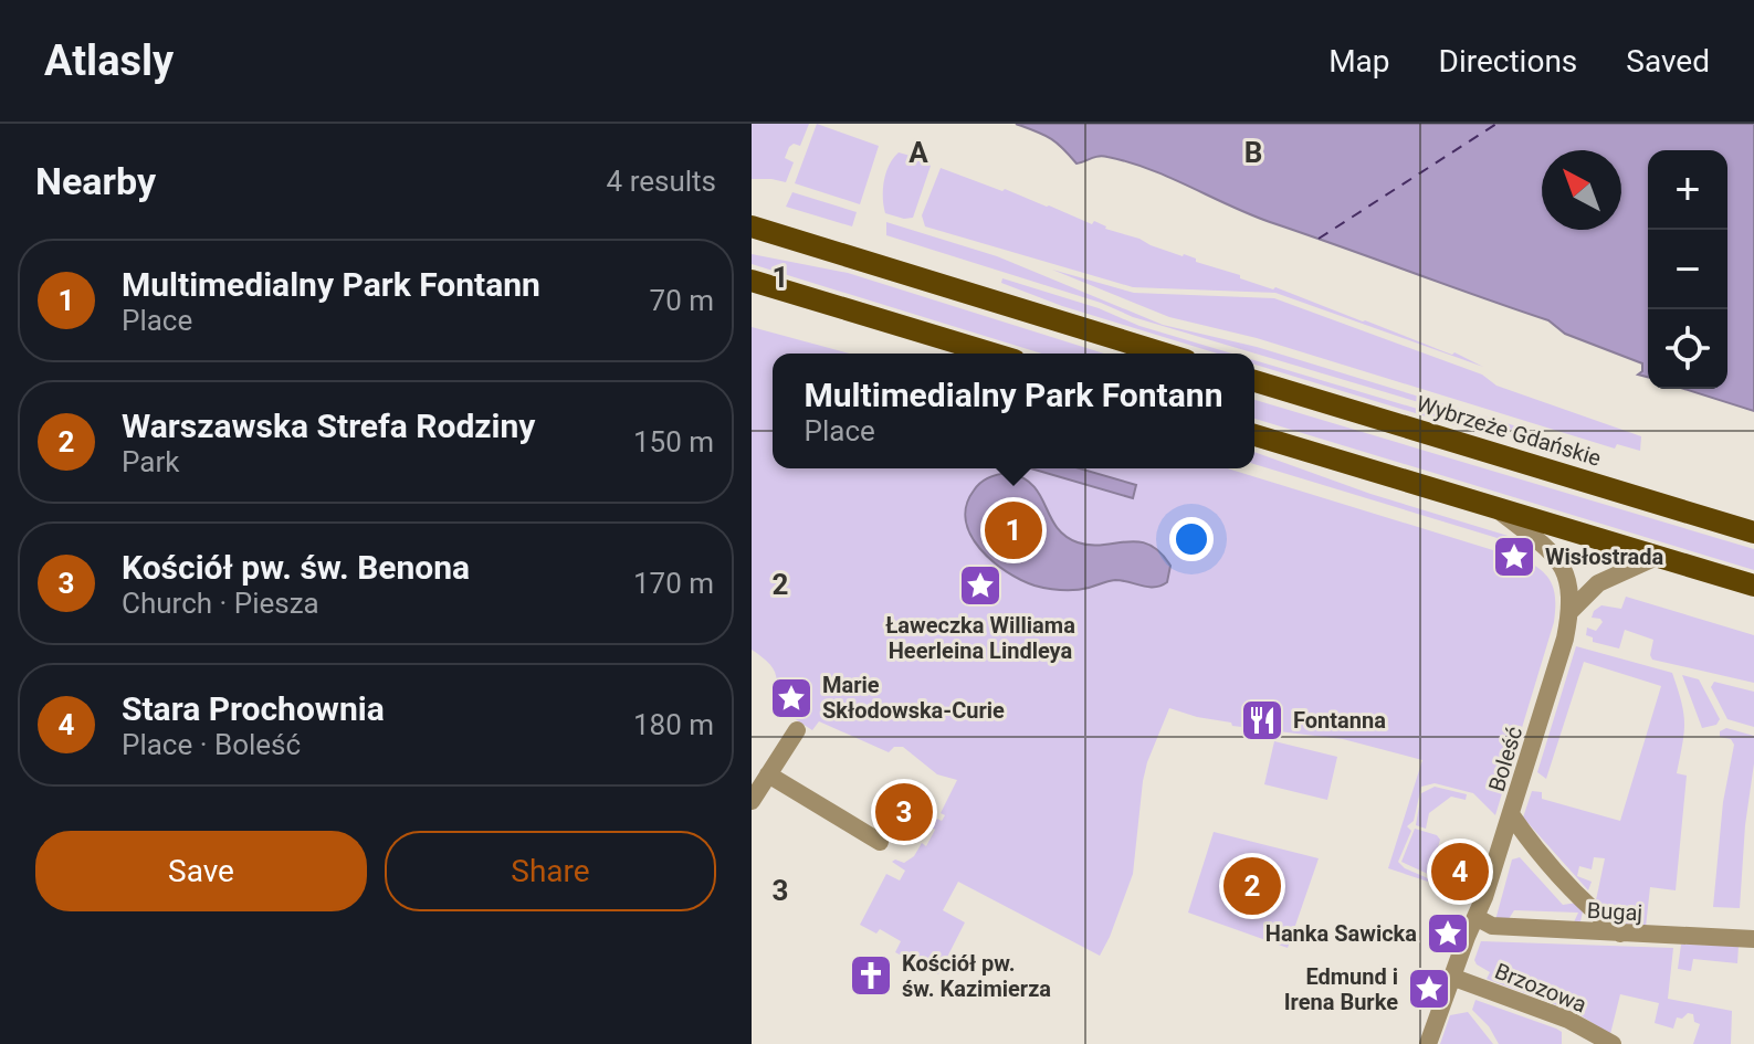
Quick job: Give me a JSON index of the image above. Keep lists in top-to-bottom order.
{
  "streets": {
    "main road": ["Wybrzeże Gdańskie"],
    "street": ["Boleść", "Bugaj", "Brzozowa"]
  },
  "crossings": [
    ["Boleść", "Bugaj"],
    ["Boleść", "Brzozowa"]
  ],
  "places": {
    "place": [
      "Wisłostrada",
      "Ławeczka Williama Heerleina Lindleya",
      "Marie Skłodowska-Curie",
      "Hanka Sawicka",
      "Edmund i Irena Burke"
    ],
    "restaurant": ["Fontanna"],
    "church": ["Kościół pw. św. Kazimierza"]
  },
  "north": "top left",
  "page": {
    "header": "Atlasly",
    "nav": ["Map", "Directions", "Saved"],
    "heading": ["Nearby", "4 results"],
    "map_buttons": ["+", "−"],
    "list": [
      {
        "mark": "1",
        "name": "Multimedialny Park Fontann",
        "note": "Place",
        "value": "70 m"
      },
      {
        "mark": "2",
        "name": "Warszawska Strefa Rodziny",
        "note": "Park",
        "value": "150 m"
      },
      {
        "mark": "3",
        "name": "Kościół pw. św. Benona",
        "note": "Church · Piesza",
        "value": "170 m"
      },
      {
        "mark": "4",
        "name": "Stara Prochownia",
        "note": "Place · Boleść",
        "value": "180 m"
      }
    ],
    "popup": ["Multimedialny Park Fontann", "Place"],
    "pins": [
      "1",
      "3",
      "4",
      "2"
    ],
    "buttons": ["Save", "Share"]
  },
  "grid": {
    "columns": ["A", "B"],
    "rows": ["1", "2", "3"]
  }
}
